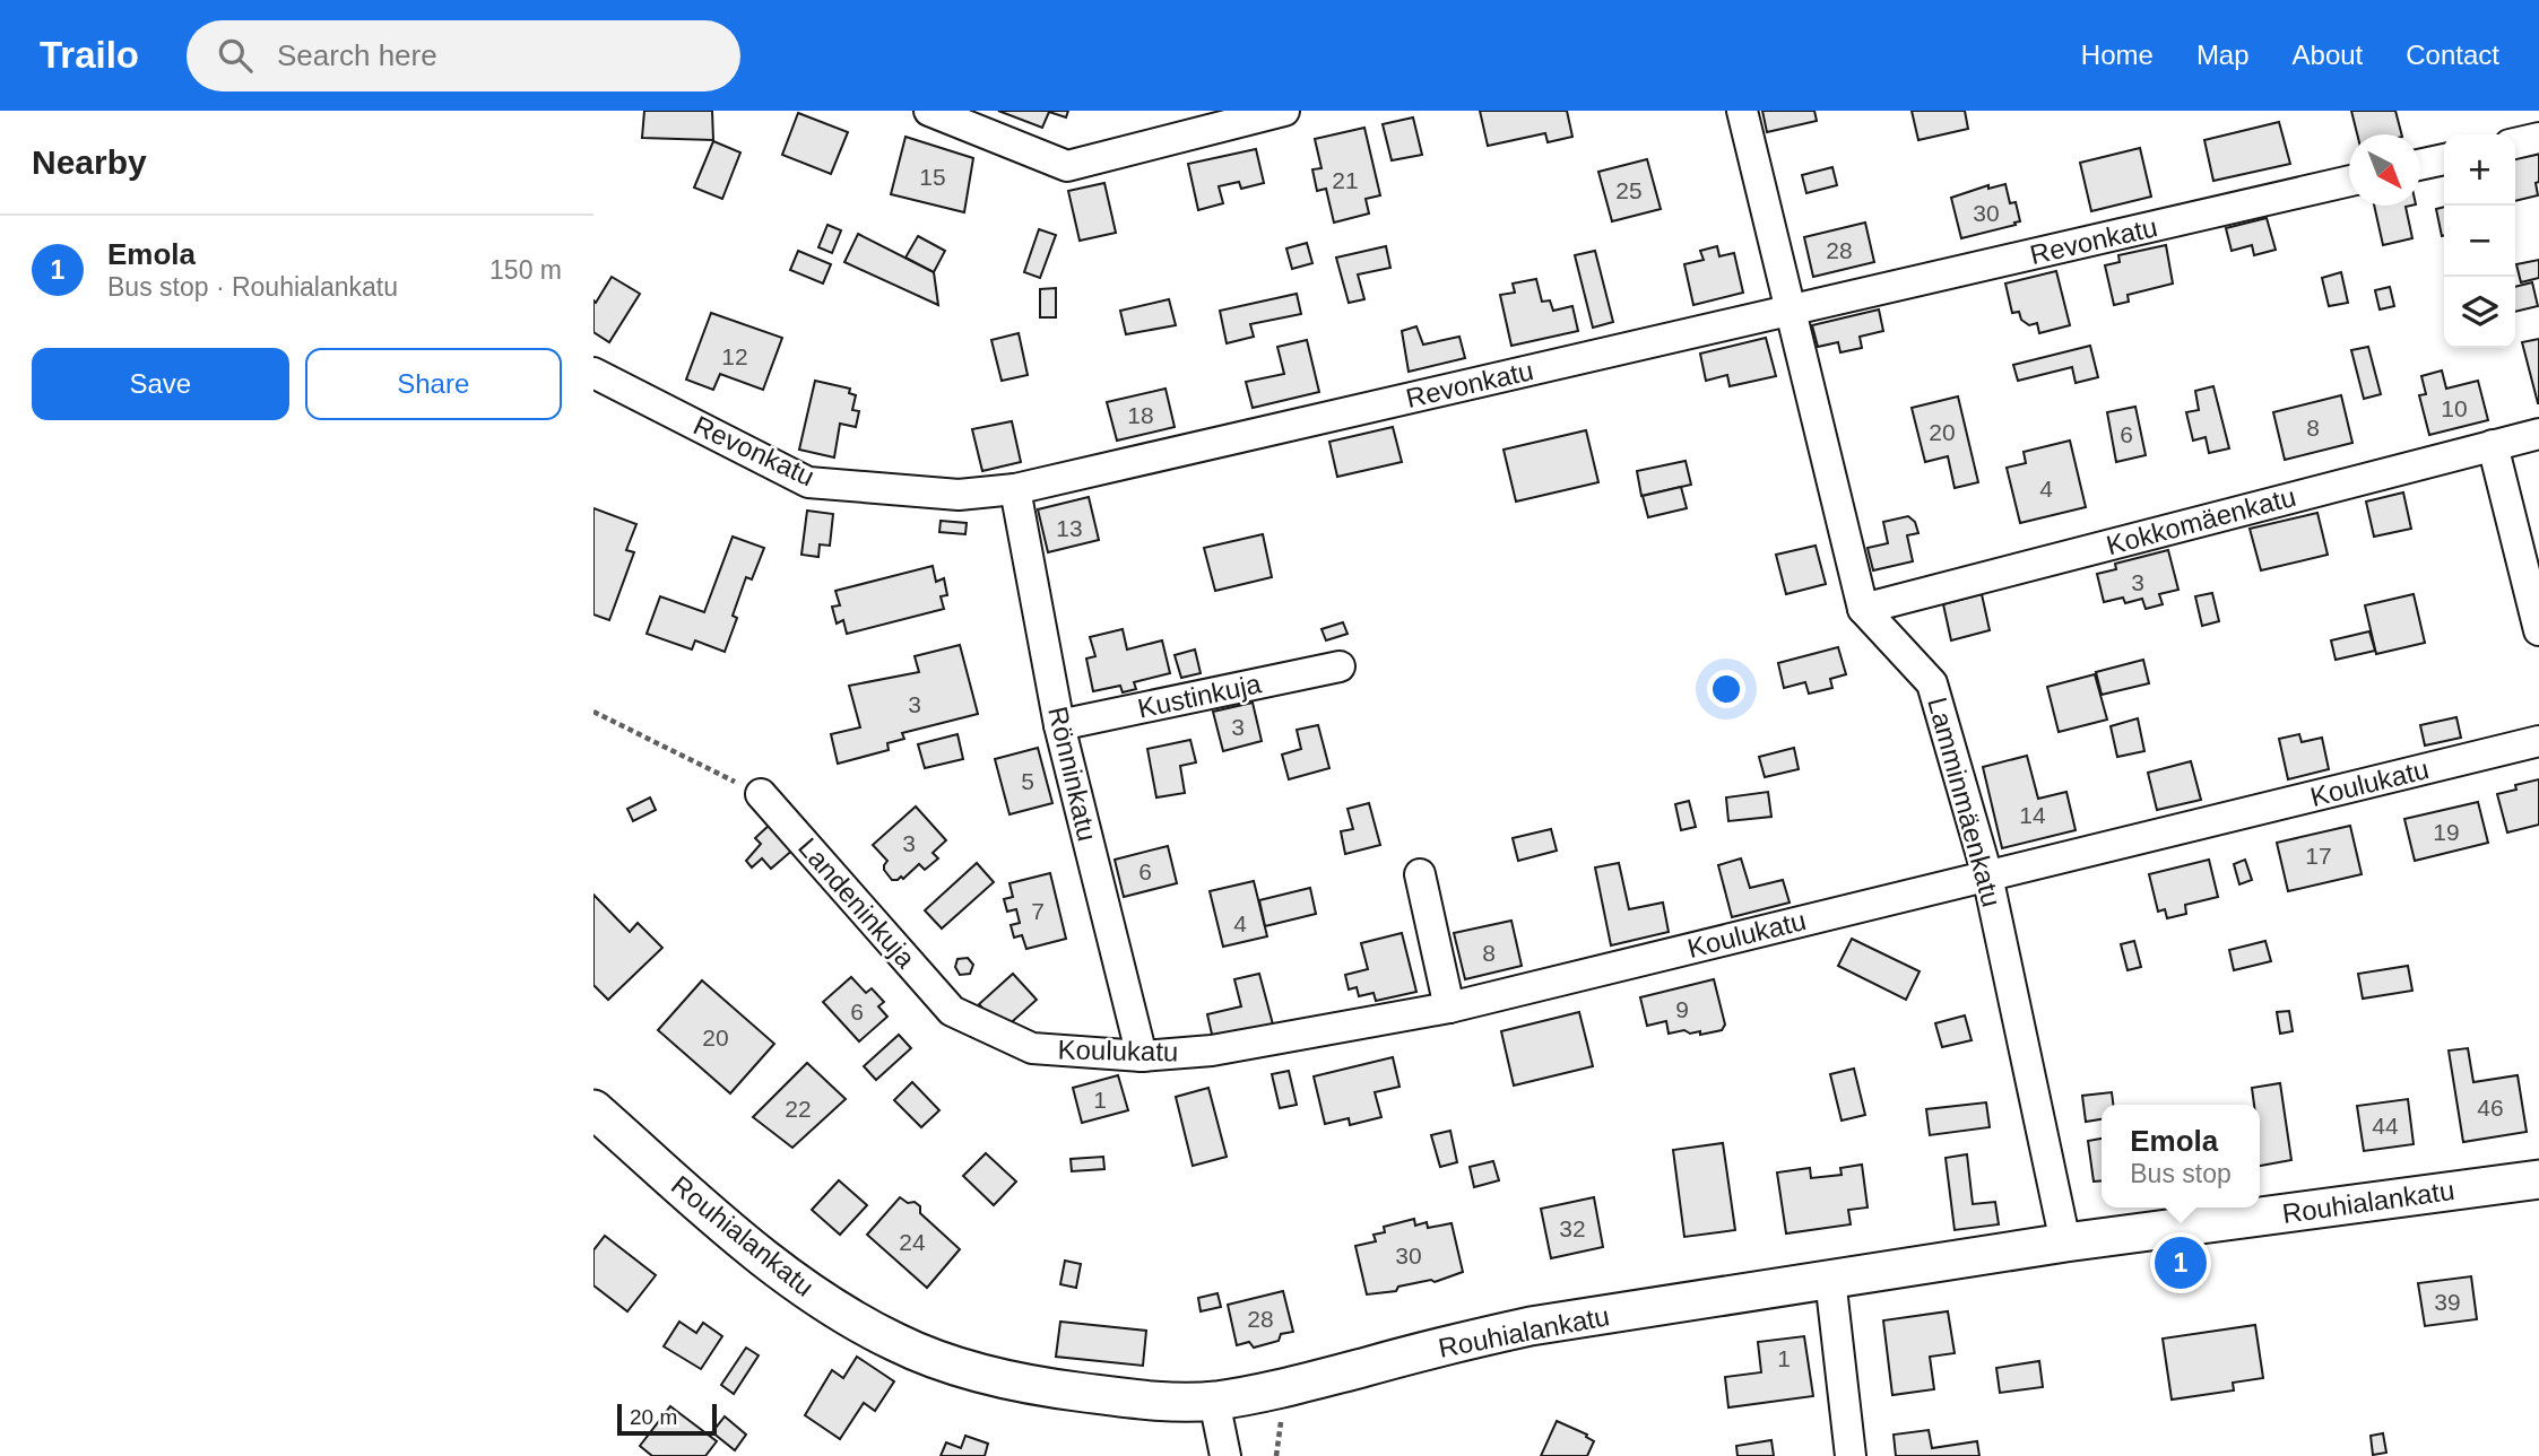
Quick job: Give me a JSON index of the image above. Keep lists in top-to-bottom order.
{
  "streets": {
    "street": [
      "Revonkatu",
      "Kokkomäenkatu",
      "Kustinkuja",
      "Rönninkatu",
      "Koulukatu",
      "Lamminmäenkatu",
      "Landeninkuja",
      "Rouhialankatu"
    ]
  },
  "crossings": [
    ["Revonkatu", "Rönninkatu"],
    ["Revonkatu", "Lamminmäenkatu"],
    ["Kokkomäenkatu", "Lamminmäenkatu"],
    ["Kustinkuja", "Rönninkatu"],
    ["Rönninkatu", "Koulukatu"],
    ["Koulukatu", "Lamminmäenkatu"],
    ["Koulukatu", "Landeninkuja"],
    ["Lamminmäenkatu", "Rouhialankatu"]
  ],
  "house_numbers": [
    "15",
    "21",
    "25",
    "30",
    "28",
    "12",
    "10",
    "18",
    "8",
    "20",
    "6",
    "4",
    "13",
    "3",
    "3",
    "3",
    "5",
    "14",
    "19",
    "3",
    "17",
    "6",
    "7",
    "4",
    "8",
    "9",
    "6",
    "20",
    "1",
    "46",
    "22",
    "44",
    "32",
    "24",
    "30",
    "39",
    "28",
    "1"
  ],
  "scale_bar": "20 m",
  "north": "bottom right",
  "page": {
    "header": "Trailo",
    "search": "Search here",
    "nav": [
      "Home",
      "Map",
      "About",
      "Contact"
    ],
    "heading": "Nearby",
    "map_buttons": ["+", "−"],
    "list": [
      {
        "mark": "1",
        "name": "Emola",
        "note": "Bus stop · Rouhialankatu",
        "value": "150 m"
      }
    ],
    "buttons": ["Save", "Share"],
    "popup": ["Emola", "Bus stop"],
    "pins": "1",
    "scale": "20 m"
  }
}
